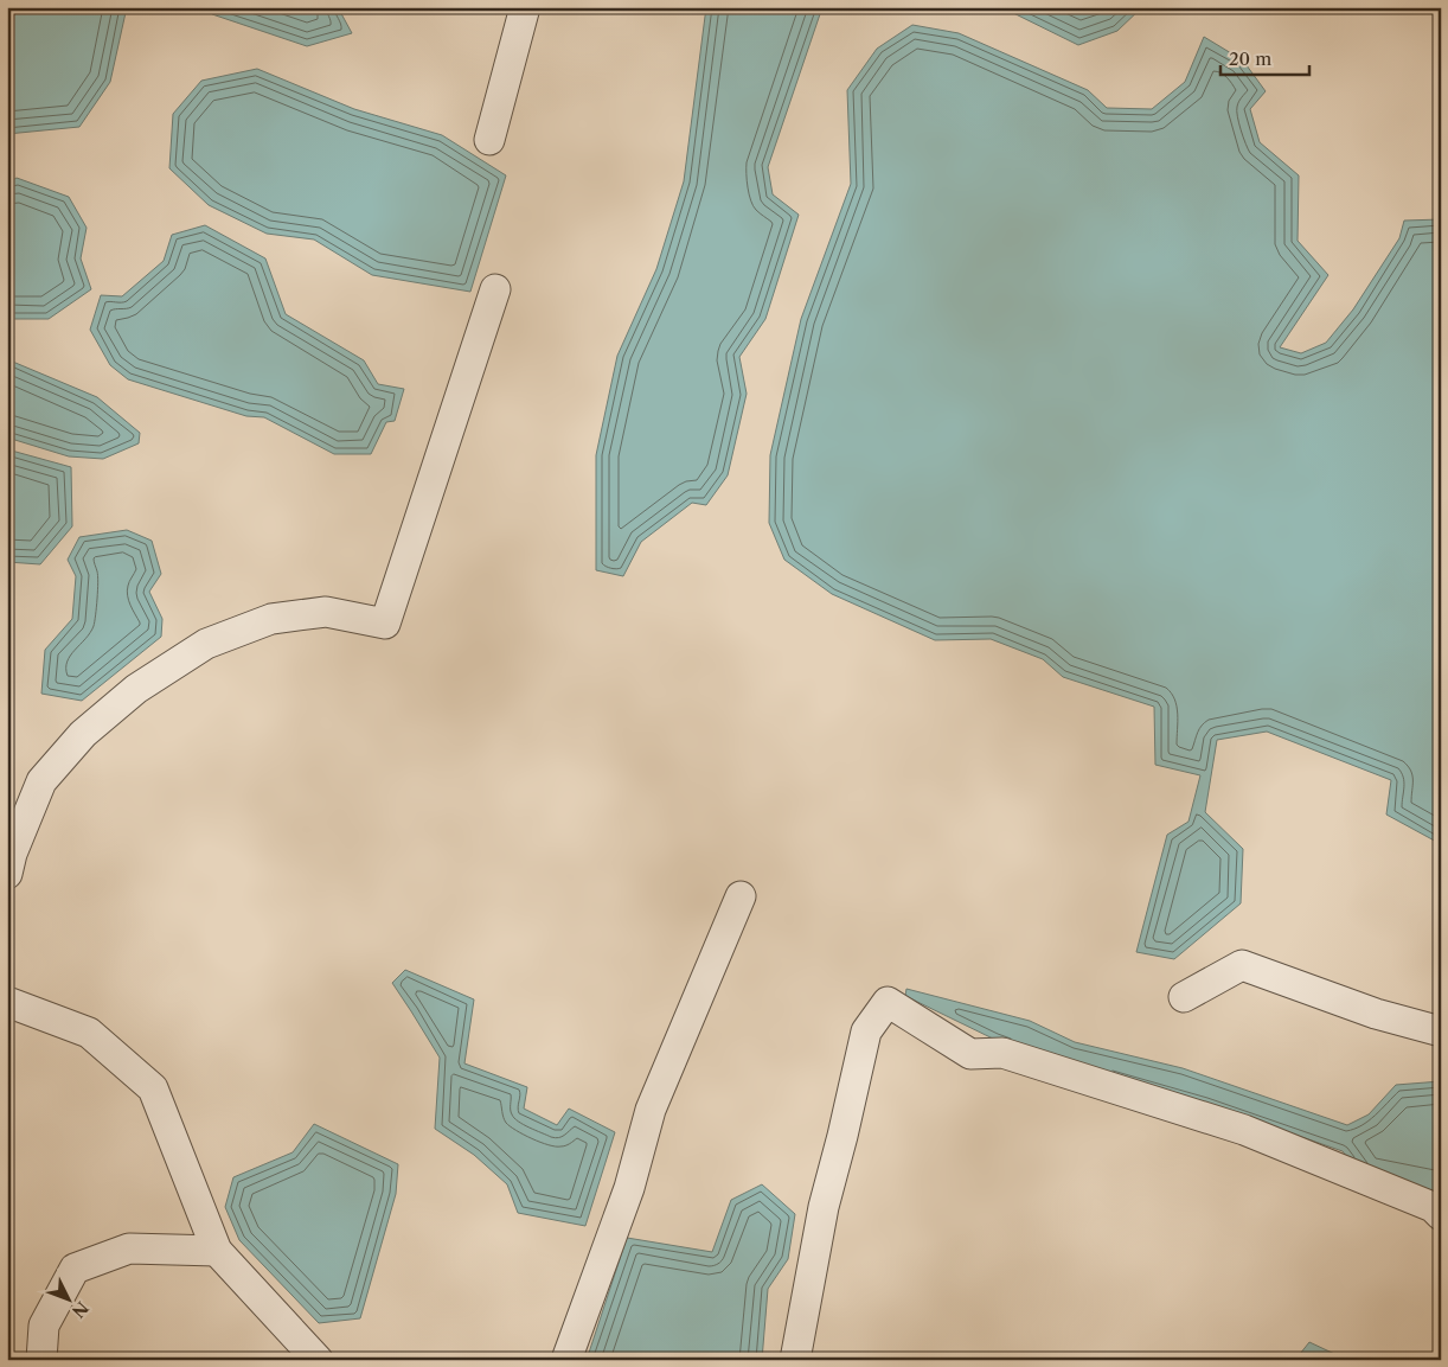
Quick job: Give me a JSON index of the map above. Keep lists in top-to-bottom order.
{
  "scale_bar": "20 m",
  "north": "bottom right"
}
